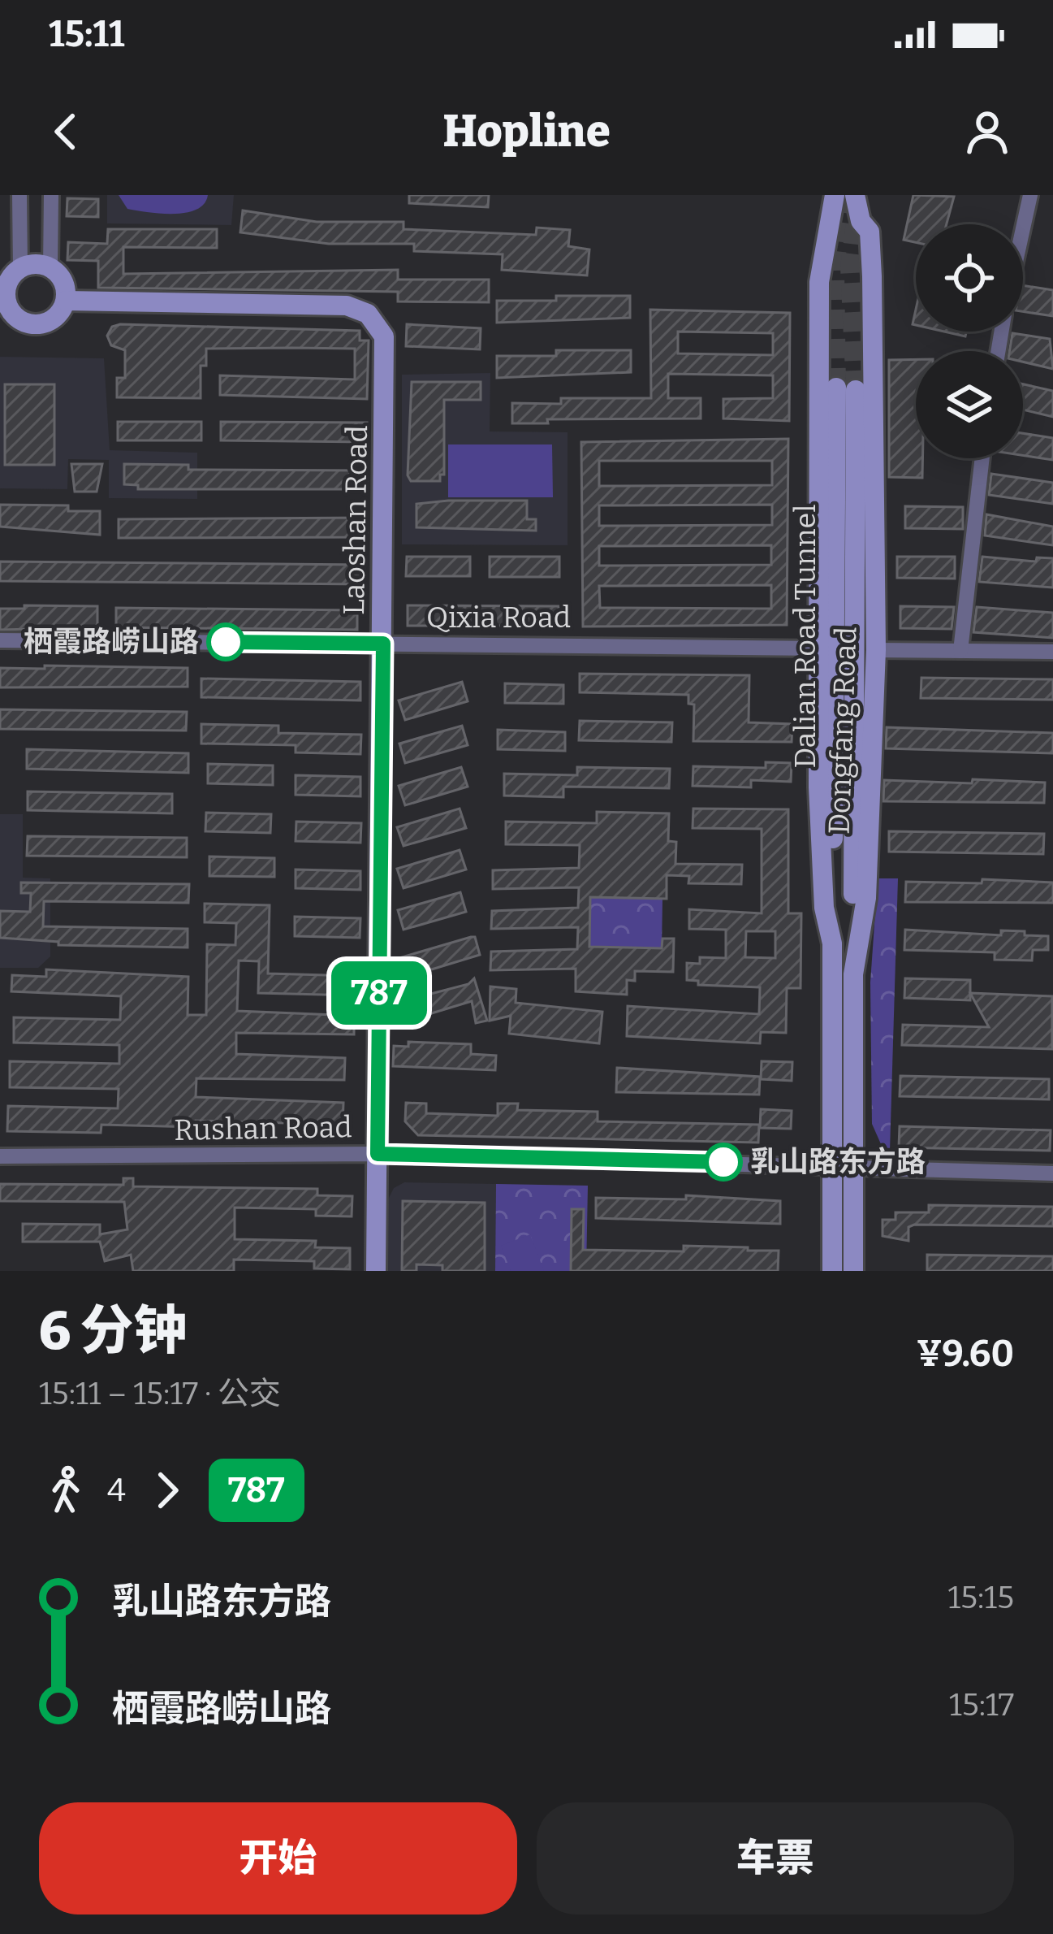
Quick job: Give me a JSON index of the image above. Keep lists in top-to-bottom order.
{
  "streets": {
    "main road": ["Laoshan Road", "Dalian Road Tunnel", "Dongfang Road"],
    "street": ["Qixia Road", "Rushan Road"]
  },
  "crossings": [
    ["Laoshan Road", "Qixia Road"],
    ["Laoshan Road", "Rushan Road"],
    ["Qixia Road", "Dongfang Road"],
    ["Dalian Road Tunnel", "Dongfang Road"],
    ["Dongfang Road", "Rushan Road"]
  ],
  "places": ["栖霞路崂山路", "乳山路东方路"],
  "lines": ["bus line 787"],
  "page": {
    "status": "15:11",
    "header": "Hopline",
    "on_map": "787",
    "heading": ["6 分钟", "15:11 – 15:17 · 公交", "¥9.60"],
    "legs": ["4", "787"],
    "list": [
      {
        "name": "乳山路东方路",
        "value": "15:15"
      },
      {
        "name": "栖霞路崂山路",
        "value": "15:17"
      }
    ],
    "buttons": ["开始", "车票"]
  }
}
